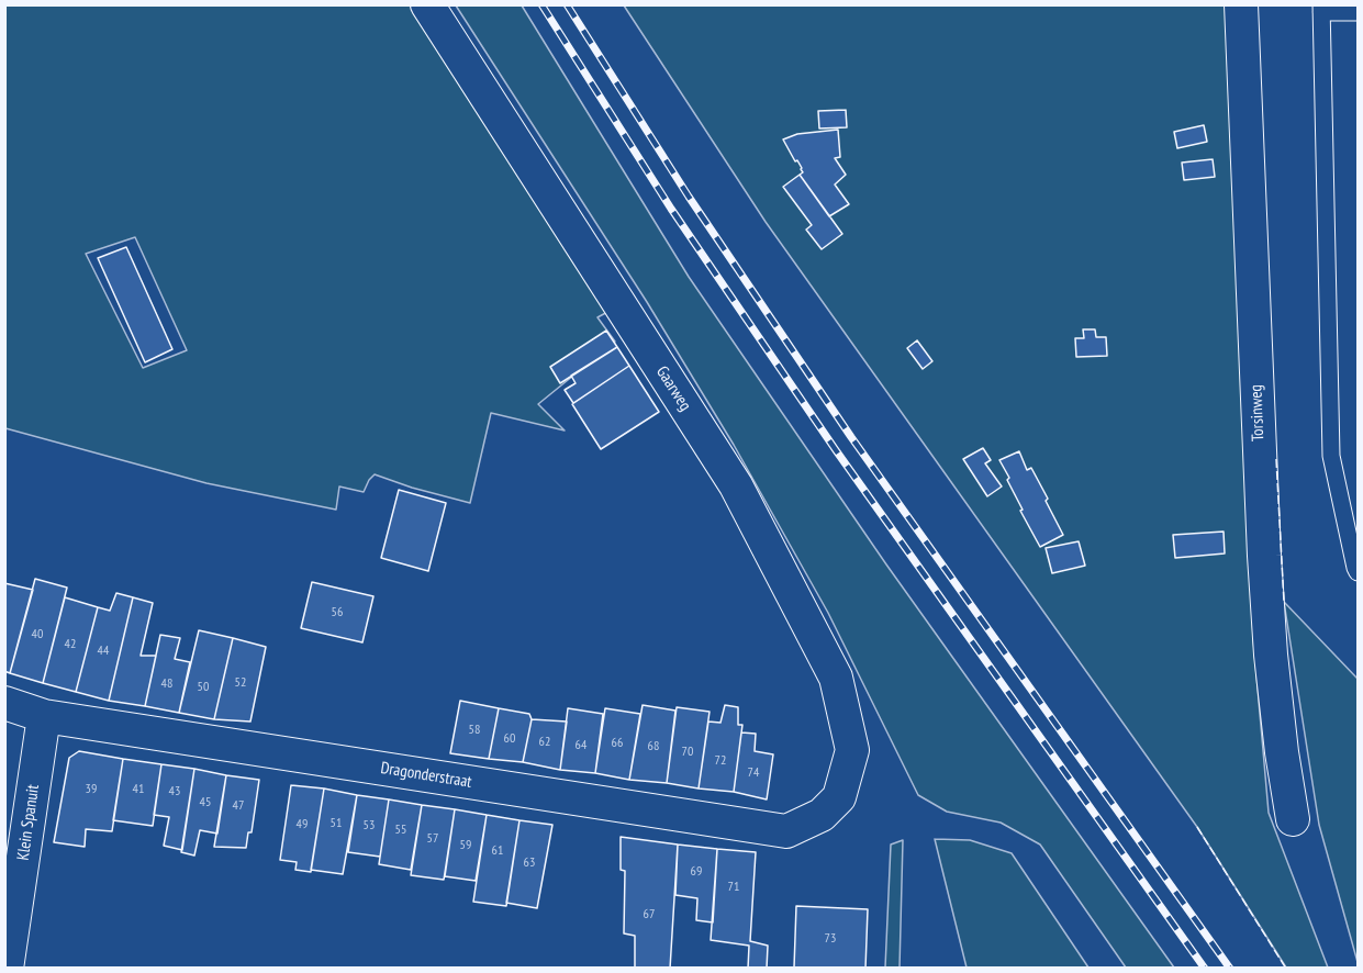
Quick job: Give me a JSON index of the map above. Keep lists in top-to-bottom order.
{
  "streets": {
    "street": [
      "Gaarweg",
      "Torsinweg",
      "Dragonderstraat",
      "Klein Spanuit"
    ]
  },
  "crossings": [
    ["Gaarweg", "Dragonderstraat"],
    ["Dragonderstraat", "Klein Spanuit"]
  ],
  "house_numbers": [
    "56",
    "40",
    "42",
    "44",
    "52",
    "48",
    "50",
    "58",
    "60",
    "62",
    "66",
    "64",
    "68",
    "70",
    "72",
    "74",
    "39",
    "41",
    "43",
    "45",
    "47",
    "51",
    "49",
    "53",
    "55",
    "57",
    "59",
    "61",
    "63",
    "69",
    "71",
    "67",
    "73"
  ]
}
